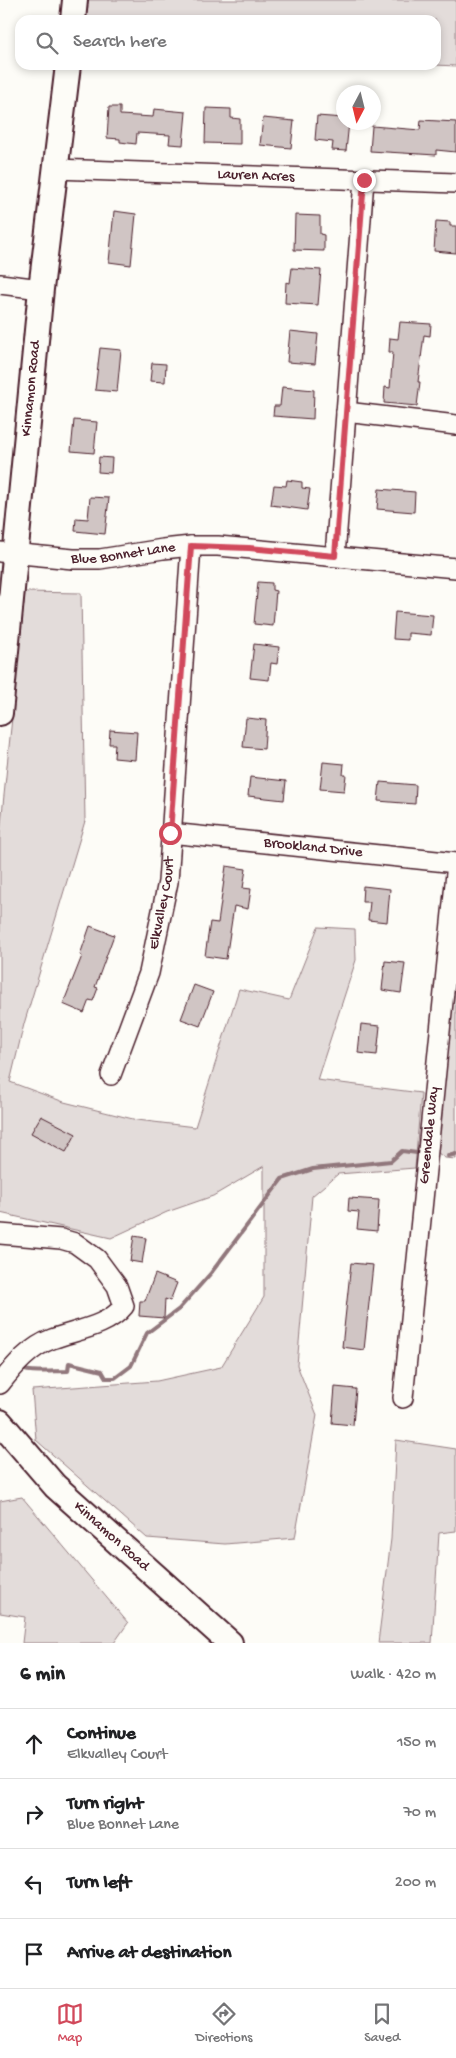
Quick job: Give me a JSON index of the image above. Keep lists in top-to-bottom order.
{
  "streets": {
    "main road": ["Kinnamon Road"],
    "street": [
      "Lauren Acres",
      "Blue Bonnet Lane",
      "Brookland Drive",
      "Elkvalley Court",
      "Greendale Way"
    ]
  },
  "crossings": [
    ["Lauren Acres", "Kinnamon Road"],
    ["Kinnamon Road", "Blue Bonnet Lane"],
    ["Blue Bonnet Lane", "Elkvalley Court"],
    ["Brookland Drive", "Elkvalley Court"]
  ],
  "north": "bottom",
  "page": {
    "search": "Search here",
    "heading": ["6 min", "Walk · 420 m"],
    "list": [
      ["Continue", "Elkvalley Court", "150 m"],
      ["Turn right", "Blue Bonnet Lane", "70 m"],
      ["Turn left", "200 m"],
      "Arrive at destination"
    ],
    "nav": ["Map", "Directions", "Saved"]
  }
}
